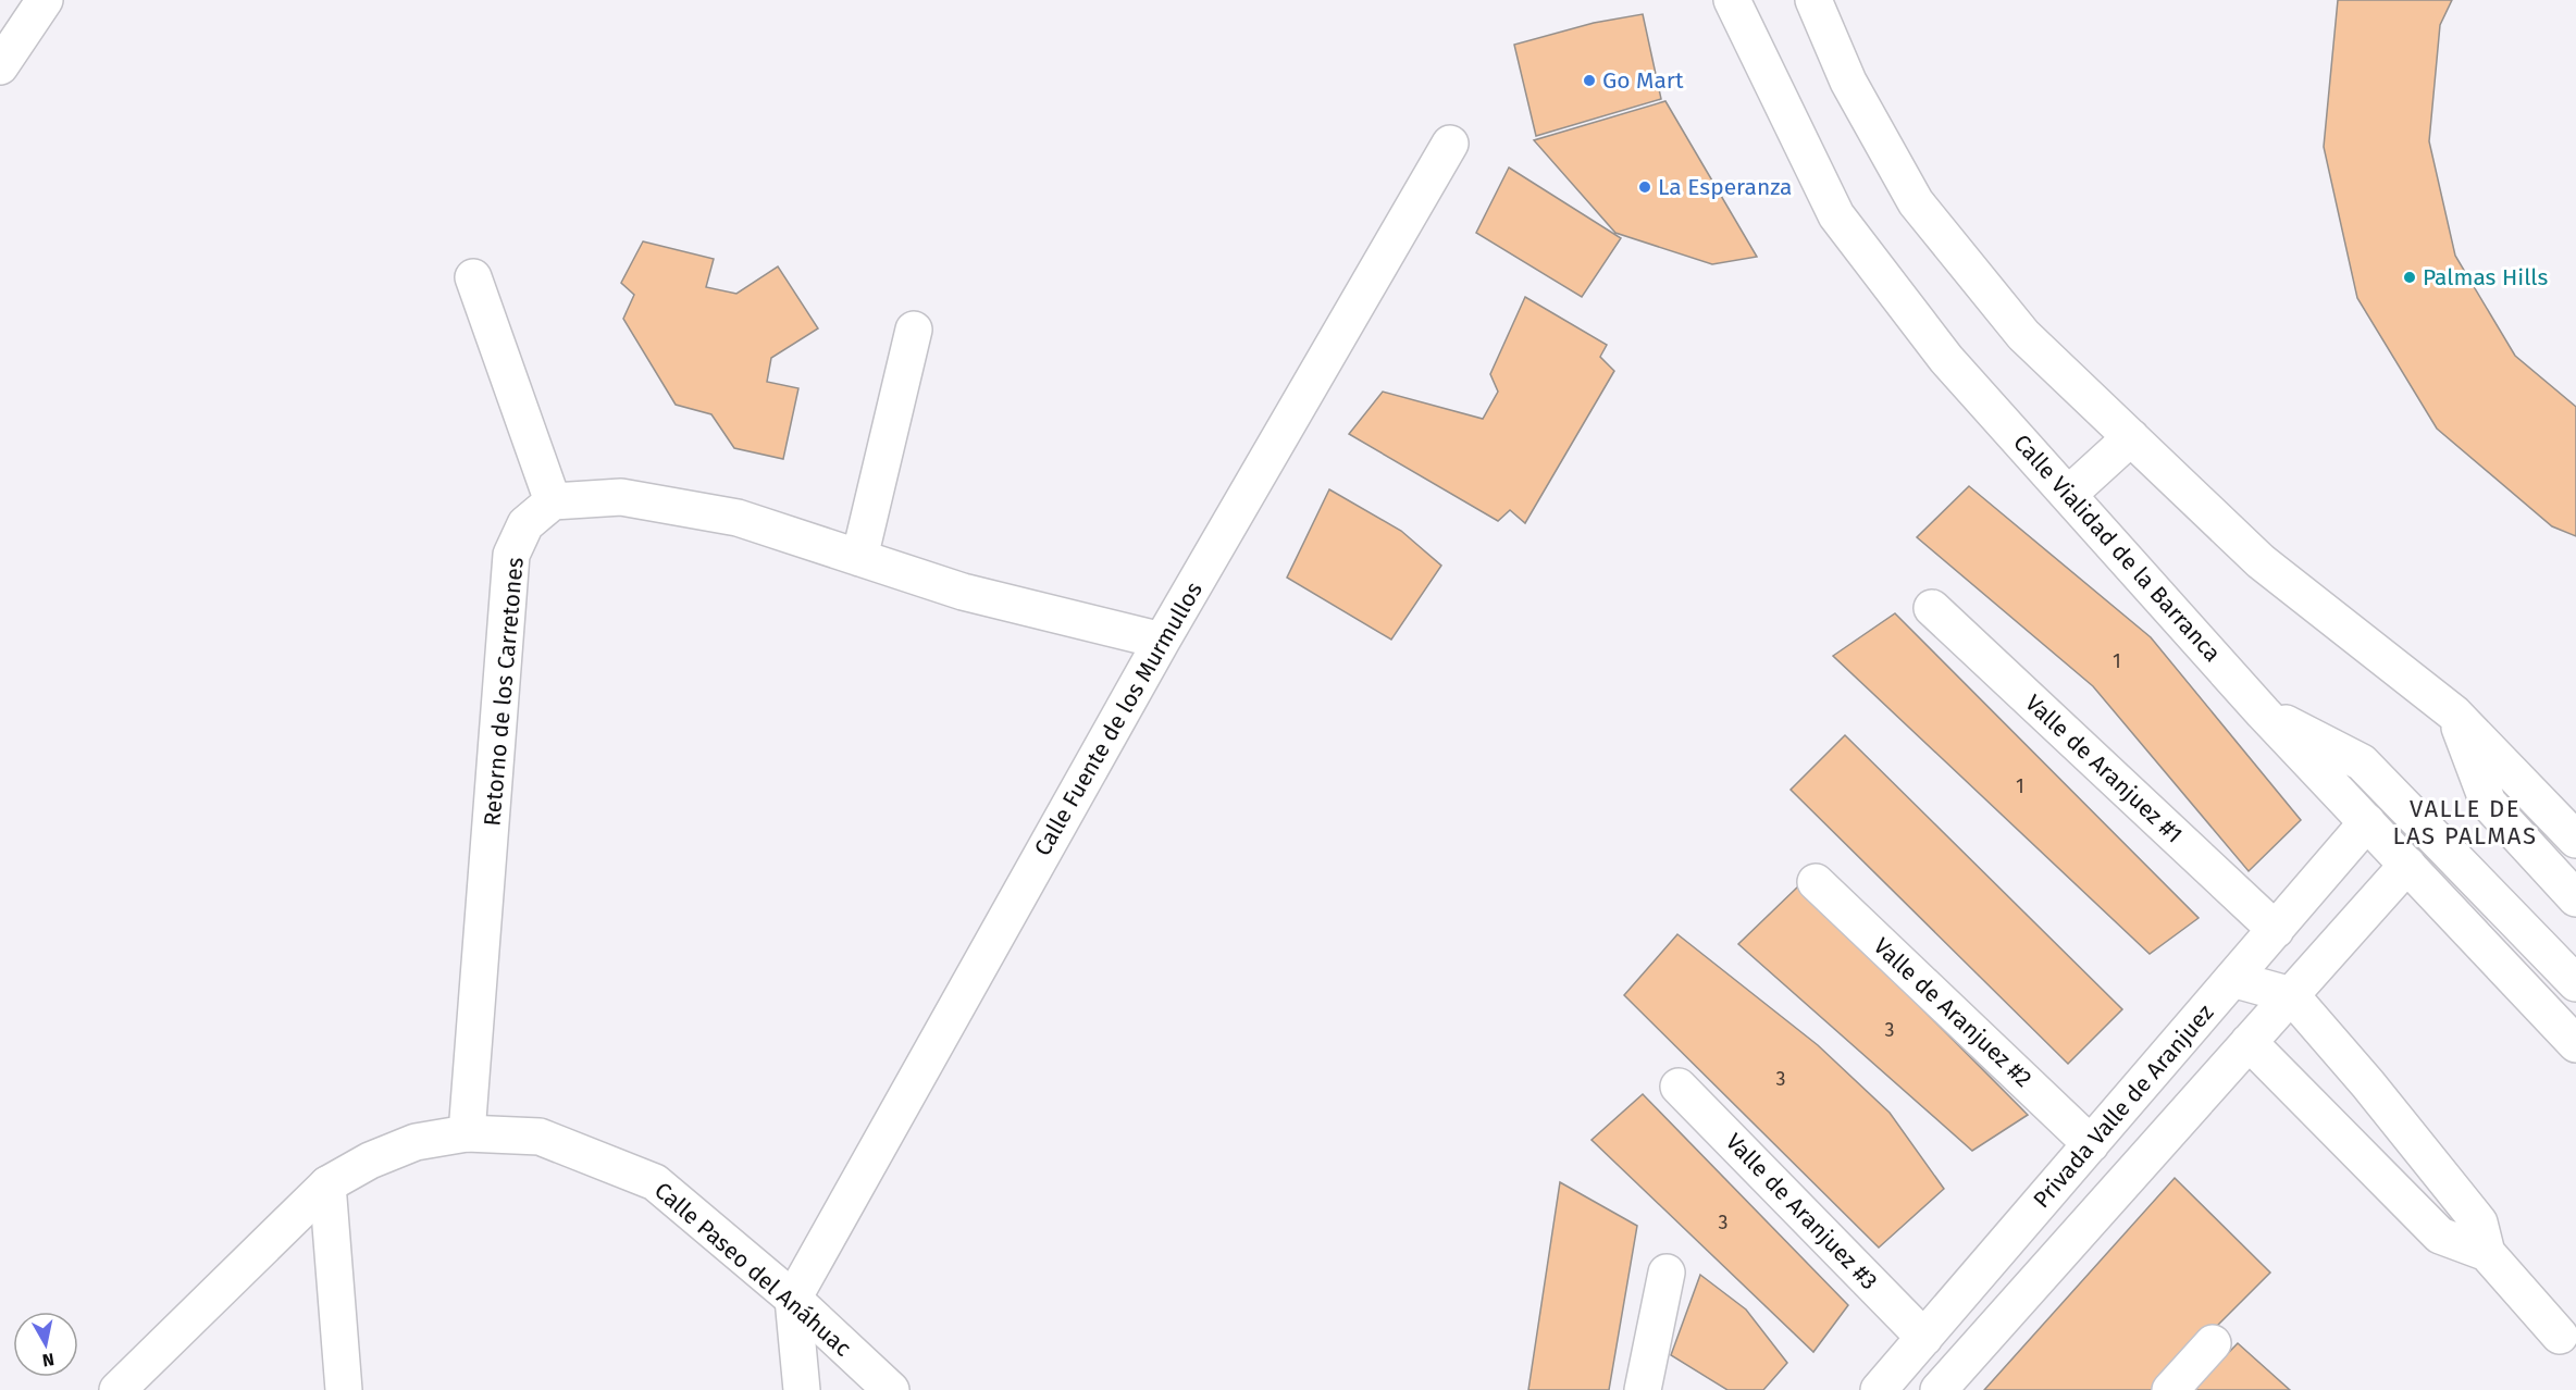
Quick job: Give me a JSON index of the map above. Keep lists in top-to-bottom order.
{
  "streets": {
    "street": [
      "Calle Vialidad de la Barranca",
      "Retorno de los Carretones",
      "Calle Fuente de los Murmullos",
      "Valle de Aranjuez #1",
      "Valle de Aranjuez #2",
      "Privada Valle de Aranjuez",
      "Valle de Aranjuez #3",
      "Calle Paseo del Anáhuac"
    ]
  },
  "crossings": [
    ["Calle Vialidad de la Barranca", "Privada Valle de Aranjuez"],
    ["Retorno de los Carretones", "Calle Paseo del Anáhuac"],
    ["Calle Fuente de los Murmullos", "Calle Paseo del Anáhuac"],
    ["Valle de Aranjuez #1", "Privada Valle de Aranjuez"],
    ["Valle de Aranjuez #2", "Privada Valle de Aranjuez"],
    ["Privada Valle de Aranjuez", "Valle de Aranjuez #3"]
  ],
  "districts": ["VALLE DE LAS PALMAS"],
  "places": ["Go Mart", "La Esperanza", "Palmas Hills"],
  "house_numbers": [
    "1",
    "1",
    "3",
    "3",
    "3"
  ],
  "north": "bottom"
}
